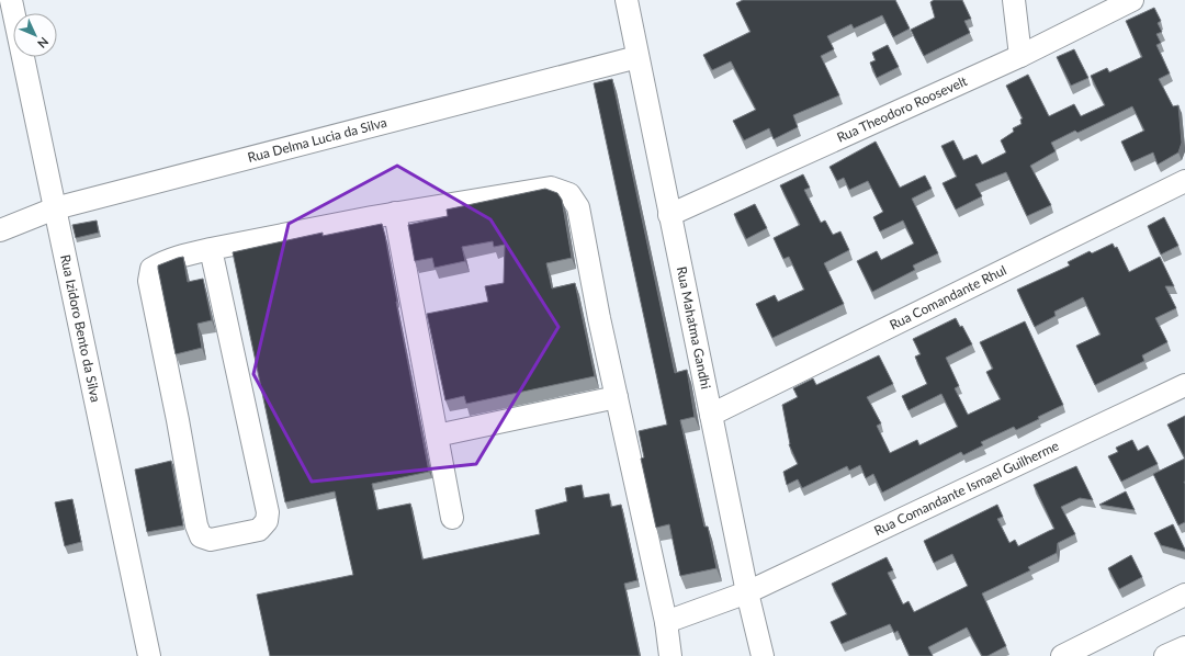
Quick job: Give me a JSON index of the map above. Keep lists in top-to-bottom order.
{
  "streets": {
    "street": [
      "Rua Theodoro Roosevelt",
      "Rua Delma Lucia da Silva",
      "Rua Comandante Rhul",
      "Rua Izidoro Bento da Silva",
      "Rua Mahatma Gandhi",
      "Rua Comandante Ismael Guilherme"
    ]
  },
  "crossings": [
    ["Rua Theodoro Roosevelt", "Rua Mahatma Gandhi"],
    ["Rua Delma Lucia da Silva", "Rua Izidoro Bento da Silva"],
    ["Rua Delma Lucia da Silva", "Rua Mahatma Gandhi"],
    ["Rua Comandante Rhul", "Rua Mahatma Gandhi"],
    ["Rua Mahatma Gandhi", "Rua Comandante Ismael Guilherme"]
  ],
  "north": "bottom right"
}
